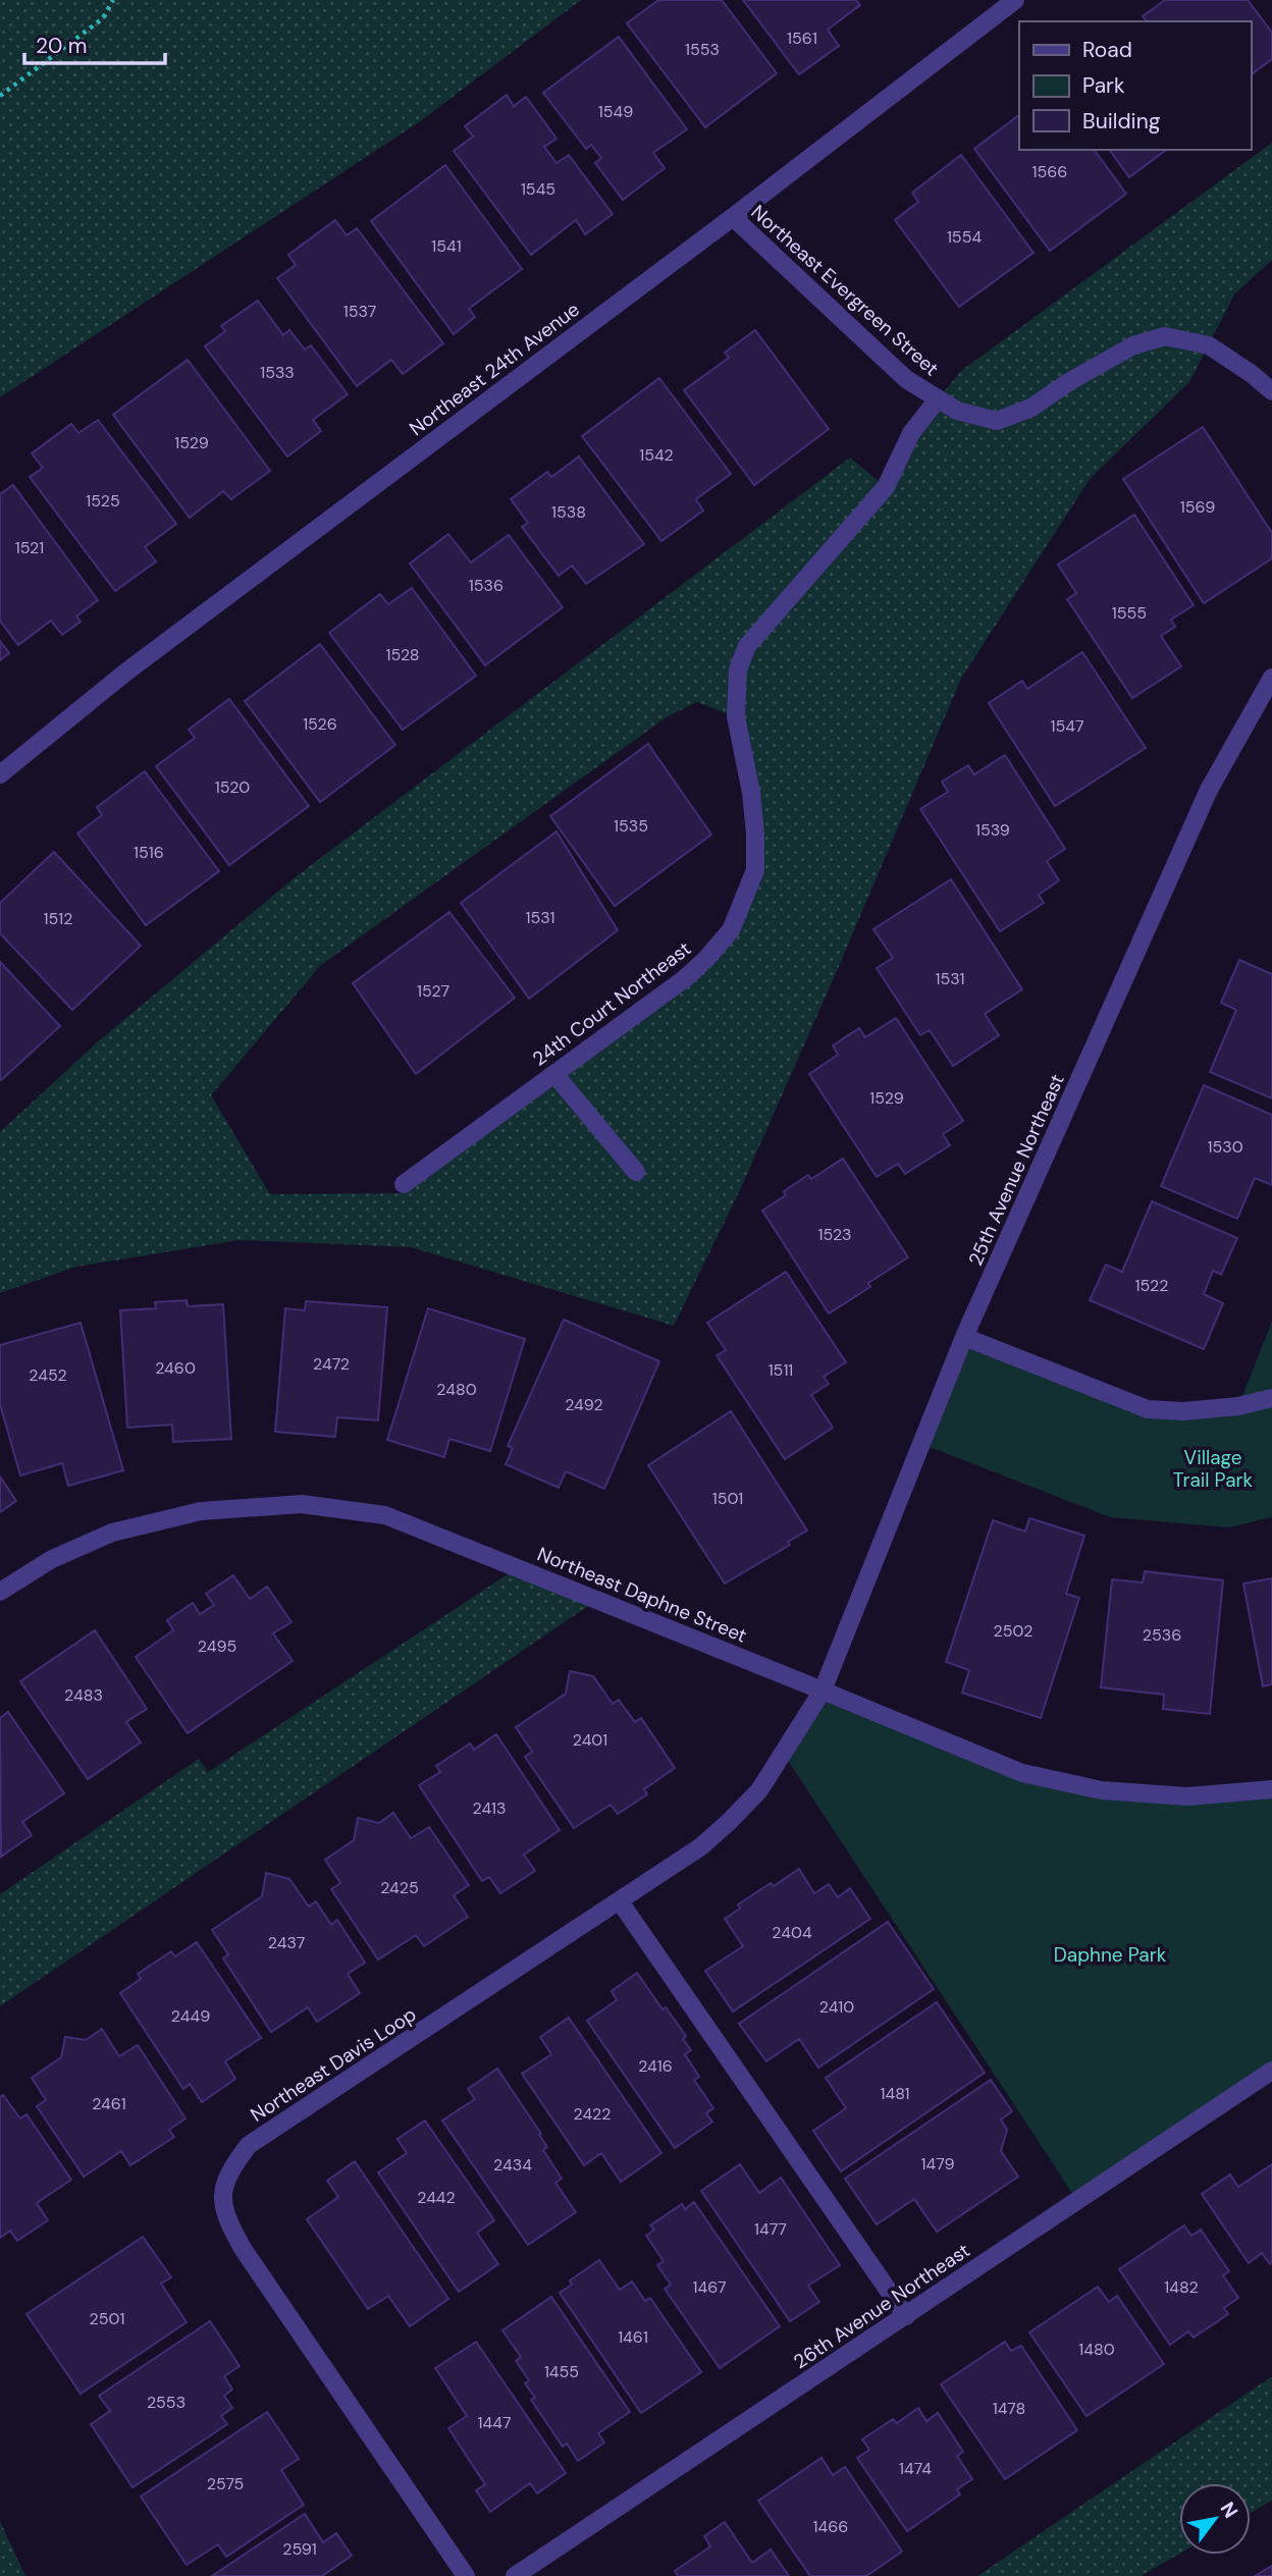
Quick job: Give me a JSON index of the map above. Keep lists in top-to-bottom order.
{
  "streets": {
    "street": [
      "Northeast Evergreen Street",
      "Northeast 24th Avenue",
      "24th Court Northeast",
      "25th Avenue Northeast",
      "Northeast Daphne Street",
      "Northeast Davis Loop",
      "26th Avenue Northeast"
    ]
  },
  "crossings": [
    ["Northeast Evergreen Street", "Northeast 24th Avenue"],
    ["Northeast Evergreen Street", "24th Court Northeast"],
    ["25th Avenue Northeast", "Northeast Daphne Street"],
    ["25th Avenue Northeast", "Northeast Davis Loop"],
    ["Northeast Daphne Street", "Northeast Davis Loop"]
  ],
  "parks": ["Village Trail Park", "Daphne Park"],
  "house_numbers": [
    "1561",
    "1553",
    "1549",
    "1566",
    "1545",
    "1554",
    "1541",
    "1537",
    "1533",
    "1529",
    "1542",
    "1525",
    "1569",
    "1538",
    "1521",
    "1536",
    "1555",
    "1528",
    "1526",
    "1547",
    "1520",
    "1535",
    "1539",
    "1516",
    "1531",
    "1512",
    "1531",
    "1527",
    "1529",
    "1530",
    "1523",
    "1522",
    "2472",
    "2460",
    "1511",
    "2452",
    "2480",
    "2492",
    "1501",
    "2502",
    "2536",
    "2495",
    "2483",
    "2401",
    "2413",
    "2425",
    "2404",
    "2437",
    "2410",
    "2449",
    "2416",
    "1481",
    "2461",
    "2422",
    "1479",
    "2434",
    "2442",
    "1477",
    "1467",
    "1482",
    "2501",
    "1461",
    "1480",
    "1455",
    "2553",
    "1478",
    "1447",
    "1474",
    "2575",
    "1466",
    "2591"
  ],
  "legend": ["Road", "Park", "Building"],
  "scale_bar": "20 m",
  "north": "top right"
}
